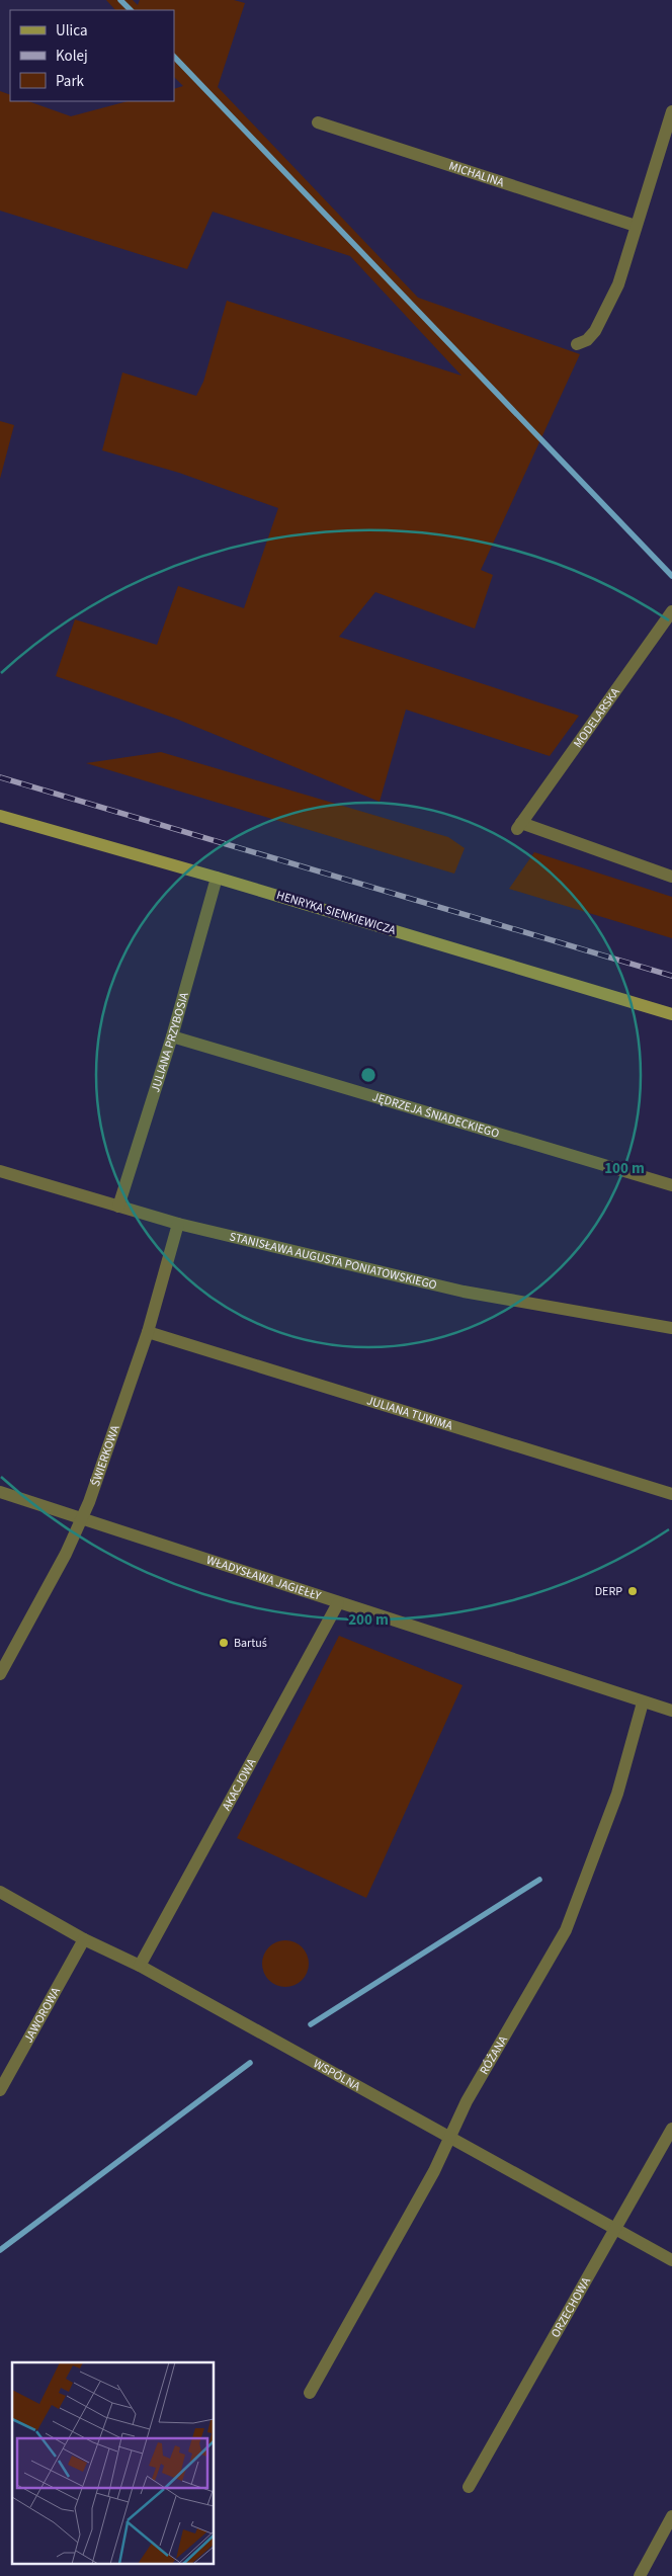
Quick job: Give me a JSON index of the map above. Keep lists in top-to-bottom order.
{
  "streets": {
    "main road": ["HENRYKA SIENKIEWICZA"],
    "street": [
      "MICHALINA",
      "MODELARSKA",
      "JULIANA PRZYBOSIA",
      "JĘDRZEJA ŚNIADECKIEGO",
      "STANISŁAWA AUGUSTA PONIATOWSKIEGO",
      "JULIANA TUWIMA",
      "ŚWIERKOWA",
      "WŁADYSŁAWA JAGIEŁŁY",
      "AKACJOWA",
      "JAWOROWA",
      "RÓŻANA",
      "WSPÓLNA",
      "ORZECHOWA"
    ]
  },
  "crossings": [
    ["HENRYKA SIENKIEWICZA", "JULIANA PRZYBOSIA"],
    ["JULIANA PRZYBOSIA", "JĘDRZEJA ŚNIADECKIEGO"],
    ["JULIANA PRZYBOSIA", "STANISŁAWA AUGUSTA PONIATOWSKIEGO"],
    ["STANISŁAWA AUGUSTA PONIATOWSKIEGO", "ŚWIERKOWA"],
    ["JULIANA TUWIMA", "ŚWIERKOWA"],
    ["ŚWIERKOWA", "WŁADYSŁAWA JAGIEŁŁY"],
    ["WŁADYSŁAWA JAGIEŁŁY", "AKACJOWA"],
    ["WŁADYSŁAWA JAGIEŁŁY", "RÓŻANA"],
    ["AKACJOWA", "WSPÓLNA"],
    ["JAWOROWA", "WSPÓLNA"],
    ["RÓŻANA", "WSPÓLNA"],
    ["WSPÓLNA", "ORZECHOWA"]
  ],
  "places": ["DERP", "Bartuś"],
  "legend": ["Ulica", "Kolej", "Park"],
  "rings": ["100 m", "200 m"]
}
